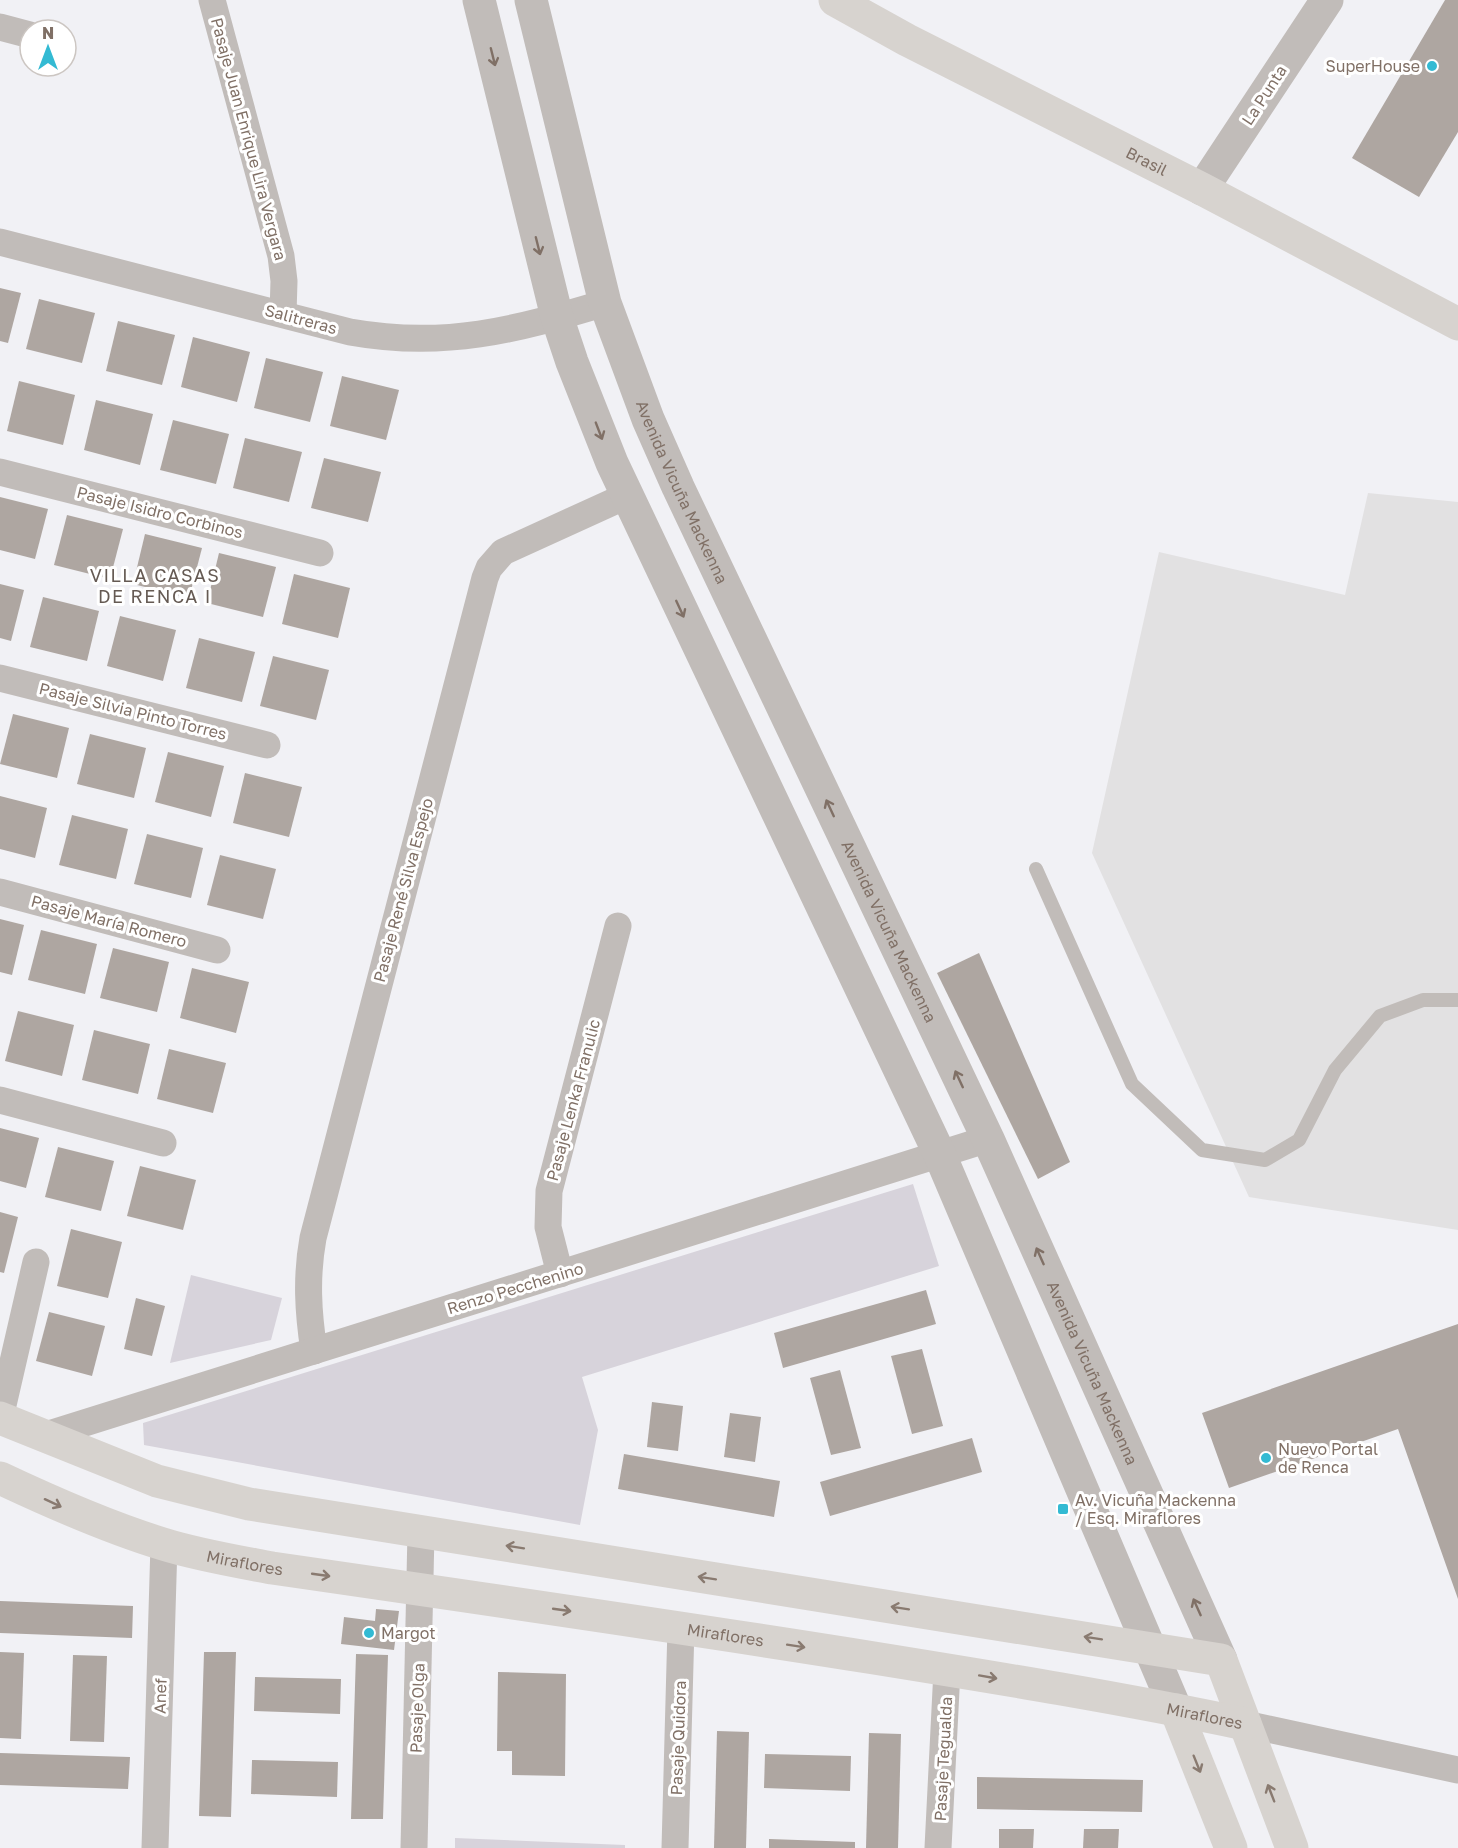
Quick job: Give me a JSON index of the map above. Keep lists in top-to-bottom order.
{
  "streets": {
    "main road": ["Brasil", "Avenida Vicuña Mackenna", "Miraflores"],
    "street": [
      "La Punta",
      "Pasaje Juan Enrique Lira Vergara",
      "Salitreras",
      "Pasaje Isidro Corbinos",
      "Pasaje Silvia Pinto Torres",
      "Pasaje René Silva Espejo",
      "Pasaje María Romero",
      "Pasaje Lenka Franulic",
      "Renzo Pecchenino",
      "Anef",
      "Pasaje Olga",
      "Pasaje Quidora",
      "Pasaje Tegualda"
    ]
  },
  "crossings": [
    ["La Punta", "Brasil"],
    ["Pasaje Juan Enrique Lira Vergara", "Salitreras"],
    ["Salitreras", "Avenida Vicuña Mackenna"],
    ["Avenida Vicuña Mackenna", "Renzo Pecchenino"],
    ["Avenida Vicuña Mackenna", "Miraflores"],
    ["Pasaje René Silva Espejo", "Renzo Pecchenino"],
    ["Pasaje Lenka Franulic", "Renzo Pecchenino"],
    ["Miraflores", "Anef"],
    ["Miraflores", "Pasaje Olga"],
    ["Miraflores", "Pasaje Quidora"],
    ["Miraflores", "Pasaje Tegualda"]
  ],
  "districts": ["VILLA CASAS DE RENCA I"],
  "places": {
    "other": ["SuperHouse", "Nuevo Portal de Renca", "Margot"],
    "transit": ["Av. Vicuña Mackenna / Esq. Miraflores"]
  },
  "north": "top"
}
